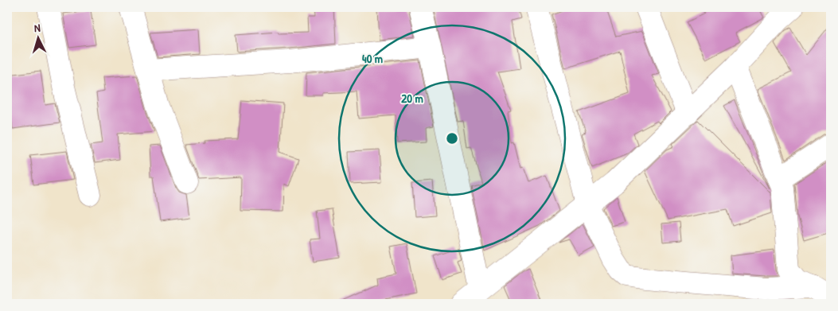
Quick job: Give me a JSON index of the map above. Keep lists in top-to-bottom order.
{
  "north": "top",
  "rings": ["40 m", "20 m"]
}
